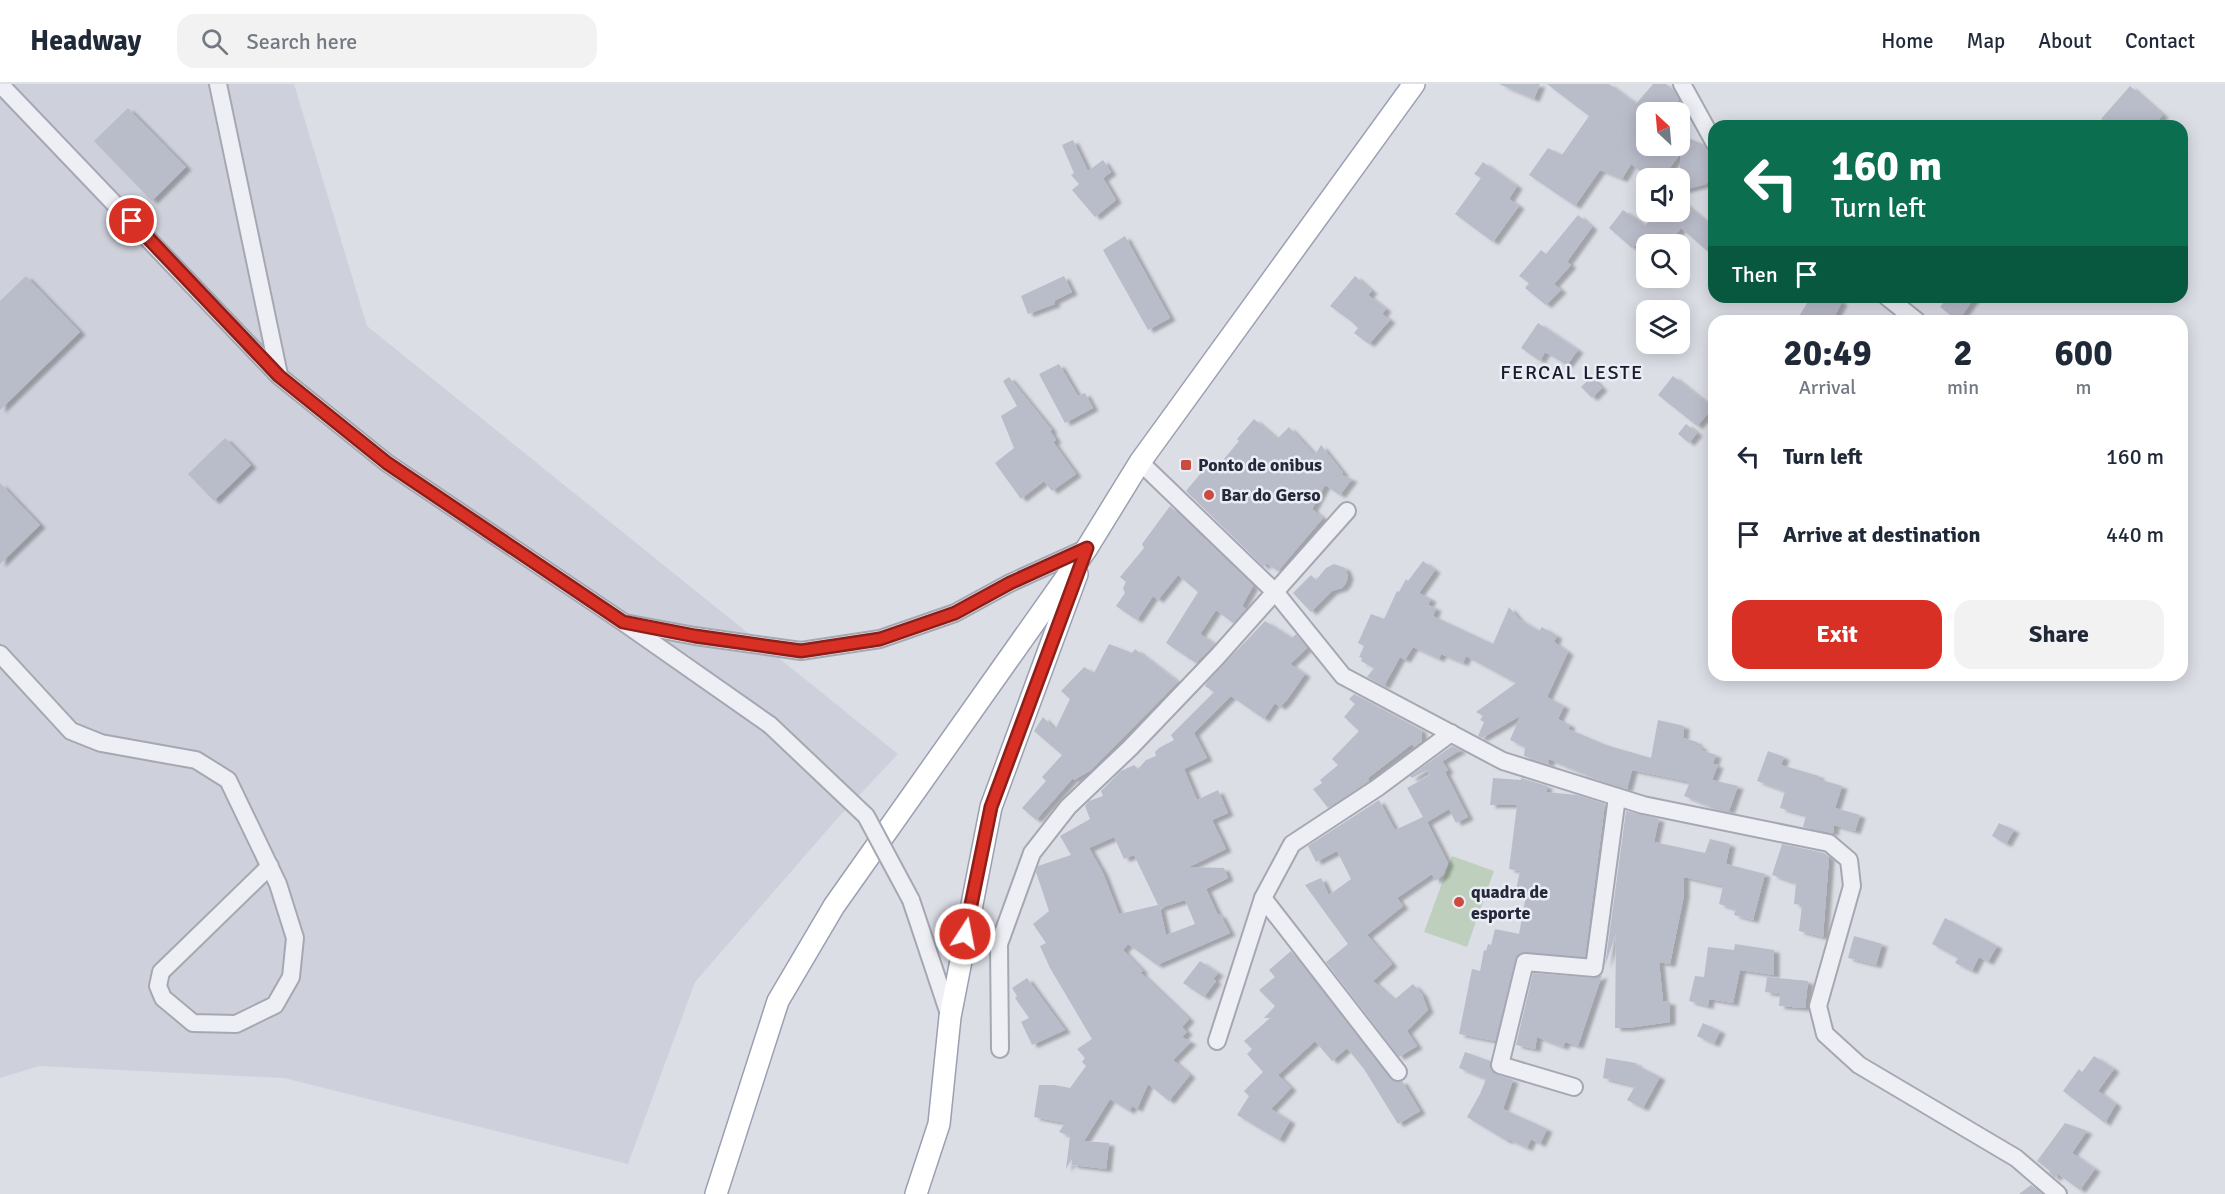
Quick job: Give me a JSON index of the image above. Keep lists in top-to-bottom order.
{
  "districts": ["FERCAL LESTE"],
  "places": {
    "transit": ["Ponto de onibus"],
    "other": ["Bar do Gerso", "quadra de esporte"]
  },
  "north": "top left",
  "page": {
    "header": "Headway",
    "search": "Search here",
    "nav": [
      "Home",
      "Map",
      "About",
      "Contact"
    ],
    "turn": ["160 m", "Turn left"],
    "then": "Then",
    "eta": [
      "20:49",
      "Arrival",
      "2",
      "min",
      "600",
      "m"
    ],
    "list": [
      {
        "name": "Turn left",
        "value": "160 m"
      },
      {
        "name": "Arrive at destination",
        "value": "440 m"
      }
    ],
    "buttons": ["Exit", "Share"]
  }
}
